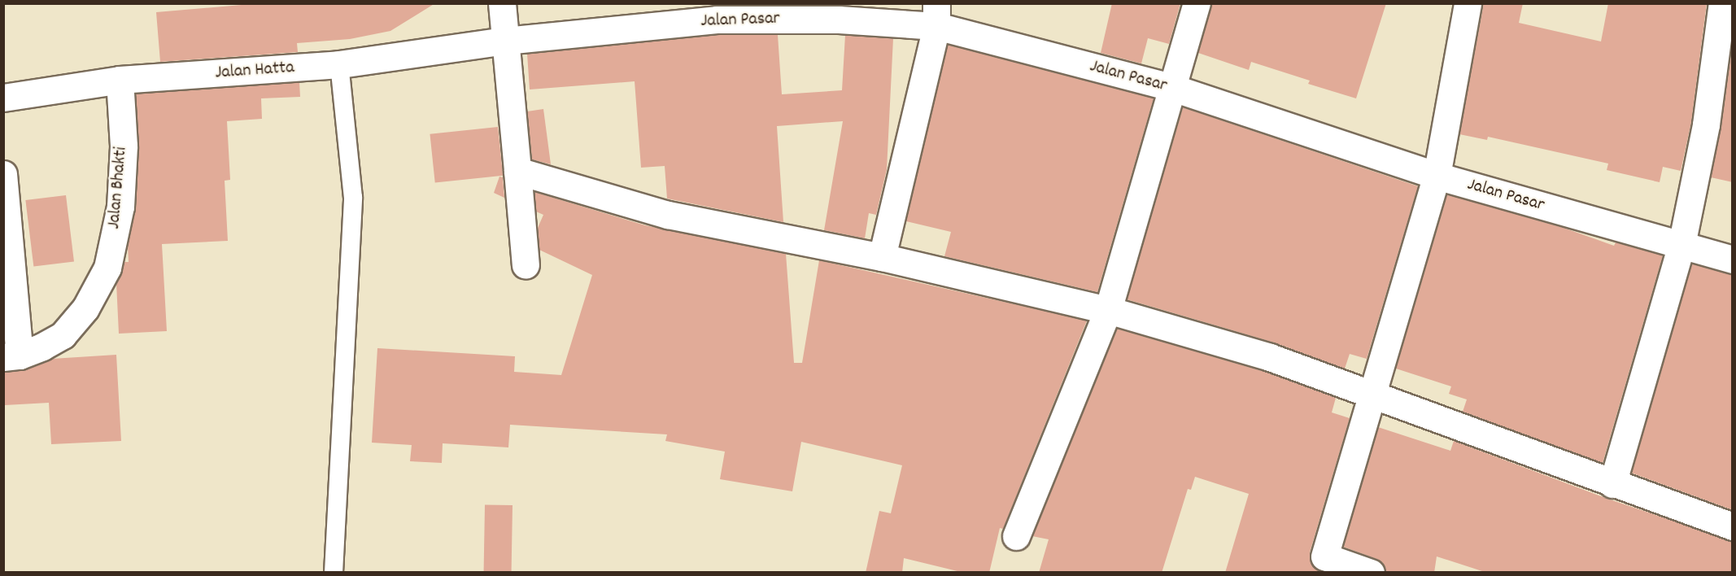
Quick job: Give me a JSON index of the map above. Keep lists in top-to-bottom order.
{
  "streets": {
    "street": ["Jalan Pasar", "Jalan Hatta", "Jalan Bhakti"]
  },
  "crossings": [
    ["Jalan Pasar", "Jalan Hatta"],
    ["Jalan Hatta", "Jalan Bhakti"]
  ]
}
